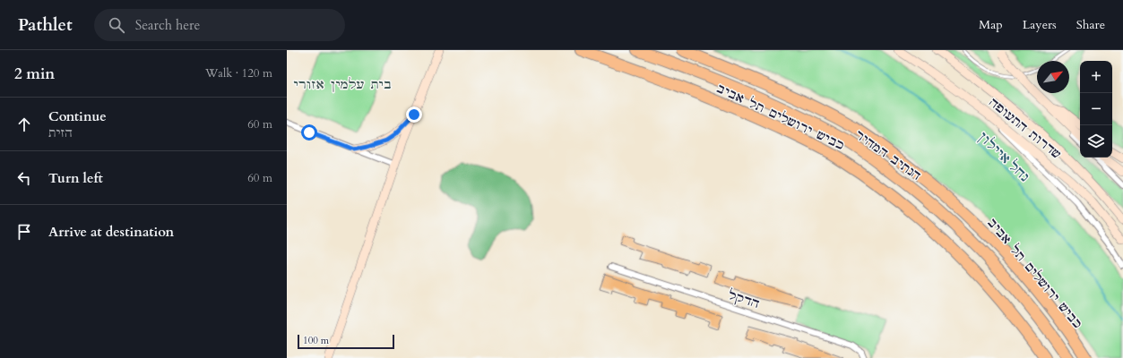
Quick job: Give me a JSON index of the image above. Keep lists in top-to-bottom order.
{
  "streets": {
    "highway": ["כביש ירושלים תל אביב", "הנתיב המהיר"],
    "main road": ["שדרות התעופה"],
    "street": ["הדקל"]
  },
  "water": ["נחל איילון"],
  "parks": ["בית עלמין אזורי"],
  "scale_bar": "100 m",
  "north": "top right",
  "page": {
    "header": "Pathlet",
    "search": "Search here",
    "nav": ["Map", "Layers", "Share"],
    "heading": ["2 min", "Walk · 120 m"],
    "map_buttons": ["+", "−"],
    "list": [
      ["Continue", "הזית", "60 m"],
      ["Turn left", "60 m"],
      "Arrive at destination"
    ],
    "scale": "100 m"
  }
}
